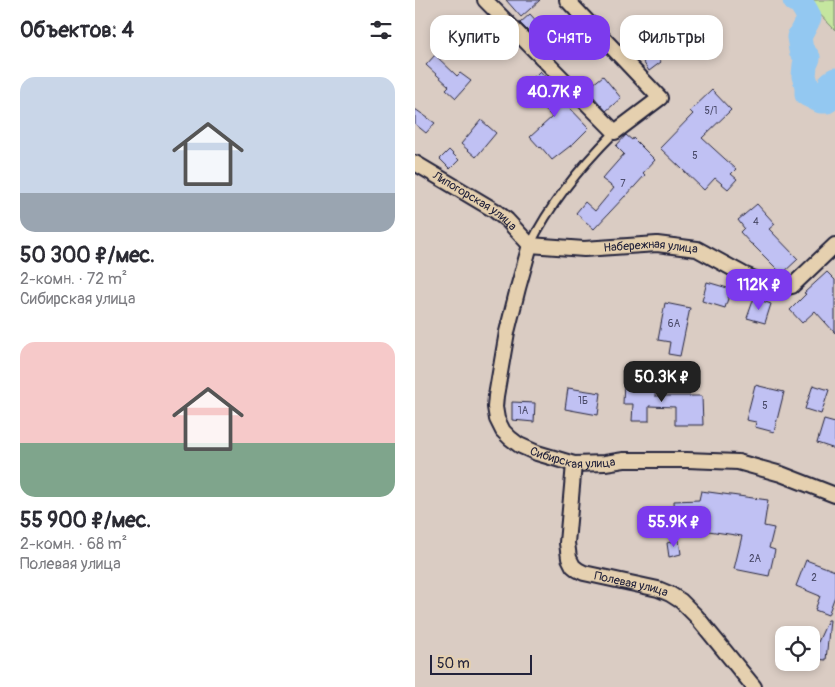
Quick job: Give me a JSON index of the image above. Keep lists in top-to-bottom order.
{
  "streets": {
    "street": [
      "Липогорская улица",
      "Набережная улица",
      "Сибирская улица",
      "Полевая улица"
    ]
  },
  "crossings": [
    ["Липогорская улица", "Набережная улица"],
    ["Липогорская улица", "Сибирская улица"],
    ["Набережная улица", "Сибирская улица"],
    ["Сибирская улица", "Полевая улица"]
  ],
  "house_numbers": [
    "5/1",
    "5",
    "7",
    "4",
    "6А",
    "1Б",
    "5",
    "1А",
    "2А",
    "2"
  ],
  "scale_bar": "50 m",
  "page": {
    "heading": "Объектов: 4",
    "chip": ["Купить", "Снять", "Фильтры"],
    "list": [
      {
        "name": "50 300 ₽/мес.",
        "note": "2-комн. · 72 m² · Сибирская улица"
      },
      {
        "name": "55 900 ₽/мес.",
        "note": "2-комн. · 68 m² · Полевая улица"
      }
    ],
    "price": [
      "40.7K ₽",
      "112K ₽",
      "50.3K ₽",
      "55.9K ₽"
    ],
    "scale": "50 m"
  }
}
